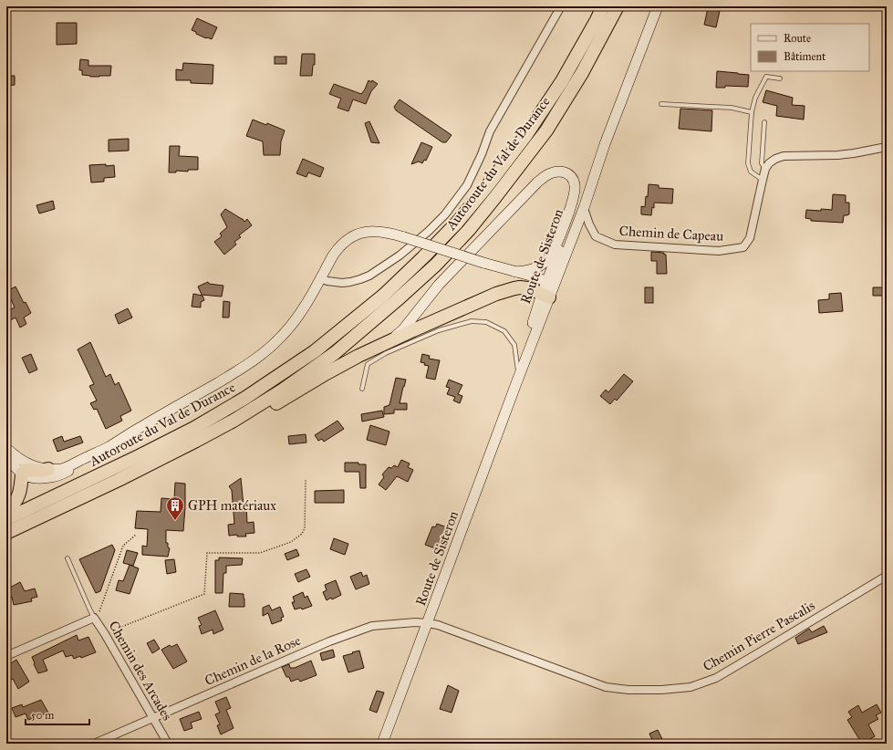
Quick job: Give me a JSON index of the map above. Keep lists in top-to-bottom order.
{
  "streets": {
    "highway": ["Autoroute du Val de Durance"],
    "street": [
      "Chemin de Capeau",
      "Route de Sisteron",
      "Chemin Pierre Pascalis",
      "Chemin de la Rose",
      "Chemin des Arcades"
    ]
  },
  "crossings": [
    ["Chemin de Capeau", "Route de Sisteron"],
    ["Route de Sisteron", "Chemin Pierre Pascalis"],
    ["Route de Sisteron", "Chemin de la Rose"],
    ["Chemin Pierre Pascalis", "Chemin de la Rose"],
    ["Chemin de la Rose", "Chemin des Arcades"]
  ],
  "places": {
    "building": ["GPH matériaux"]
  },
  "legend": ["Route", "Bâtiment"],
  "scale_bar": "50 m"
}
